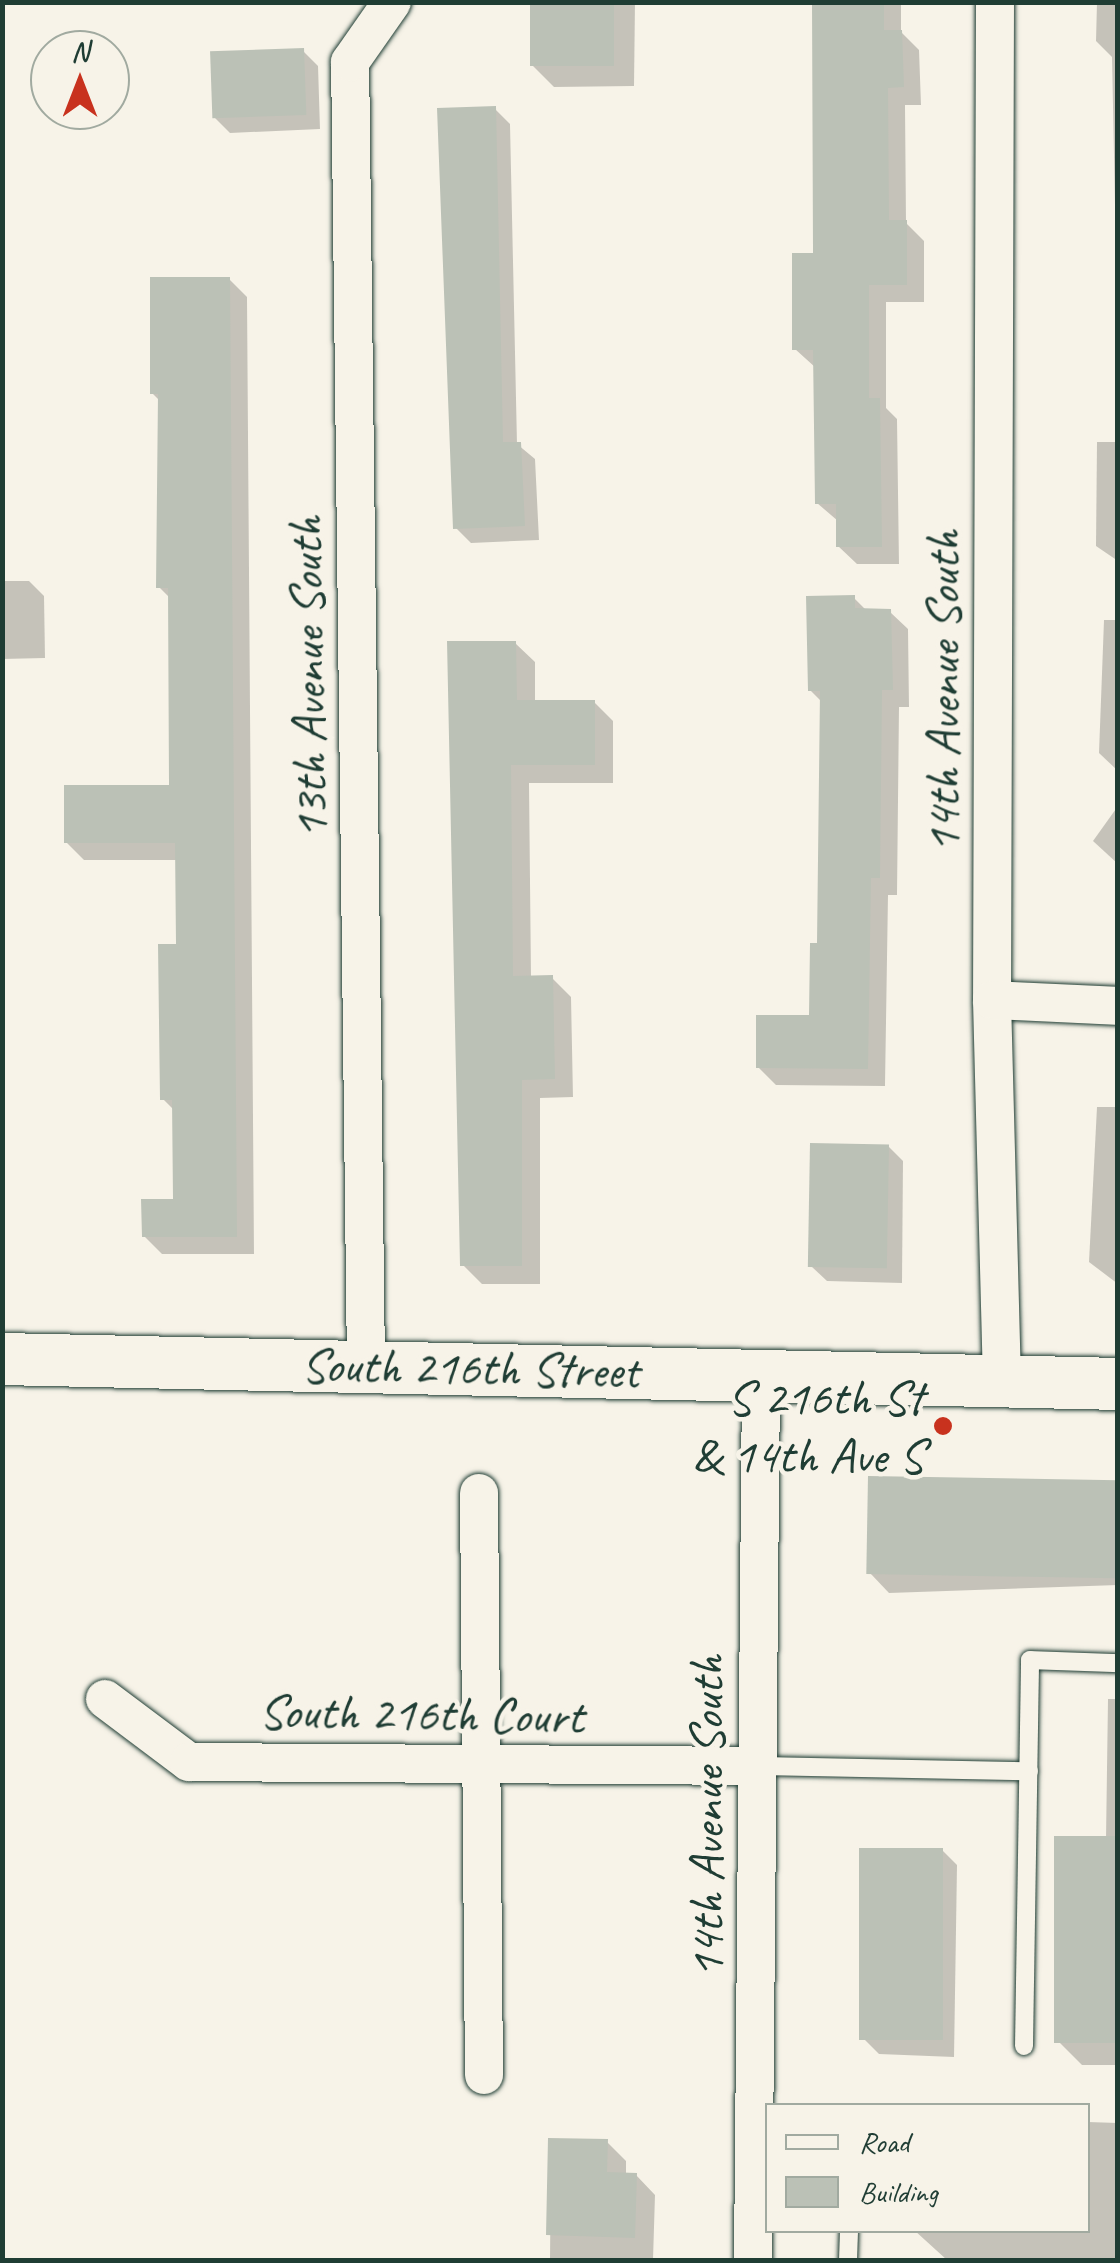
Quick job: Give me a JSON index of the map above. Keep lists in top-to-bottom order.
{
  "streets": {
    "main road": ["South 216th Street"],
    "street": ["13th Avenue South", "14th Avenue South", "South 216th Court"]
  },
  "crossings": [
    ["13th Avenue South", "South 216th Street"],
    ["14th Avenue South", "South 216th Street"],
    ["14th Avenue South", "South 216th Court"]
  ],
  "places": ["S 216th St & 14th Ave S"],
  "legend": ["Road", "Building"],
  "north": "top"
}
